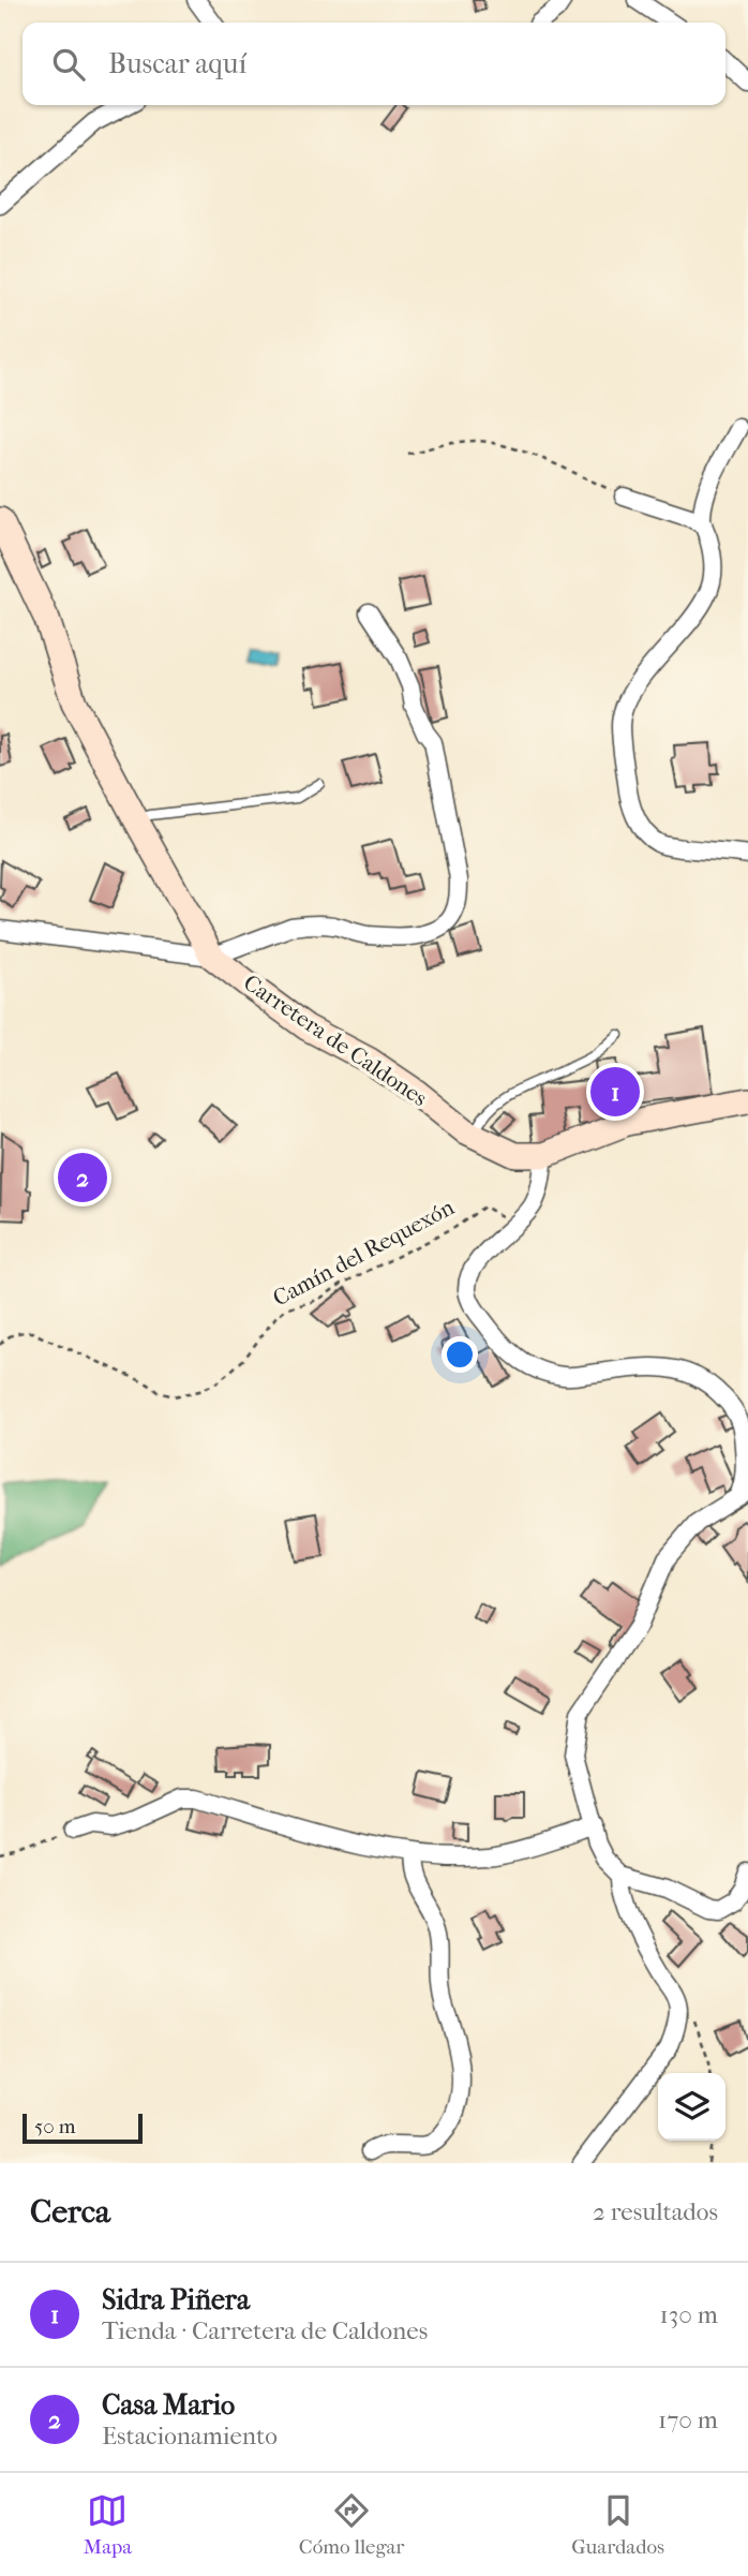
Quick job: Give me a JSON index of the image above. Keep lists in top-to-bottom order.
{
  "streets": {
    "street": ["Carretera de Caldones"],
    "path": ["Camín del Requexón"]
  },
  "scale_bar": "50 m",
  "page": {
    "search": "Buscar aquí",
    "pins": ["1", "2"],
    "scale": "50 m",
    "heading": ["Cerca", "2 resultados"],
    "list": [
      {
        "mark": "1",
        "name": "Sidra Piñera",
        "note": "Tienda · Carretera de Caldones",
        "value": "130 m"
      },
      {
        "mark": "2",
        "name": "Casa Mario",
        "note": "Estacionamiento",
        "value": "170 m"
      }
    ],
    "nav": ["Mapa", "Cómo llegar", "Guardados"]
  }
}
